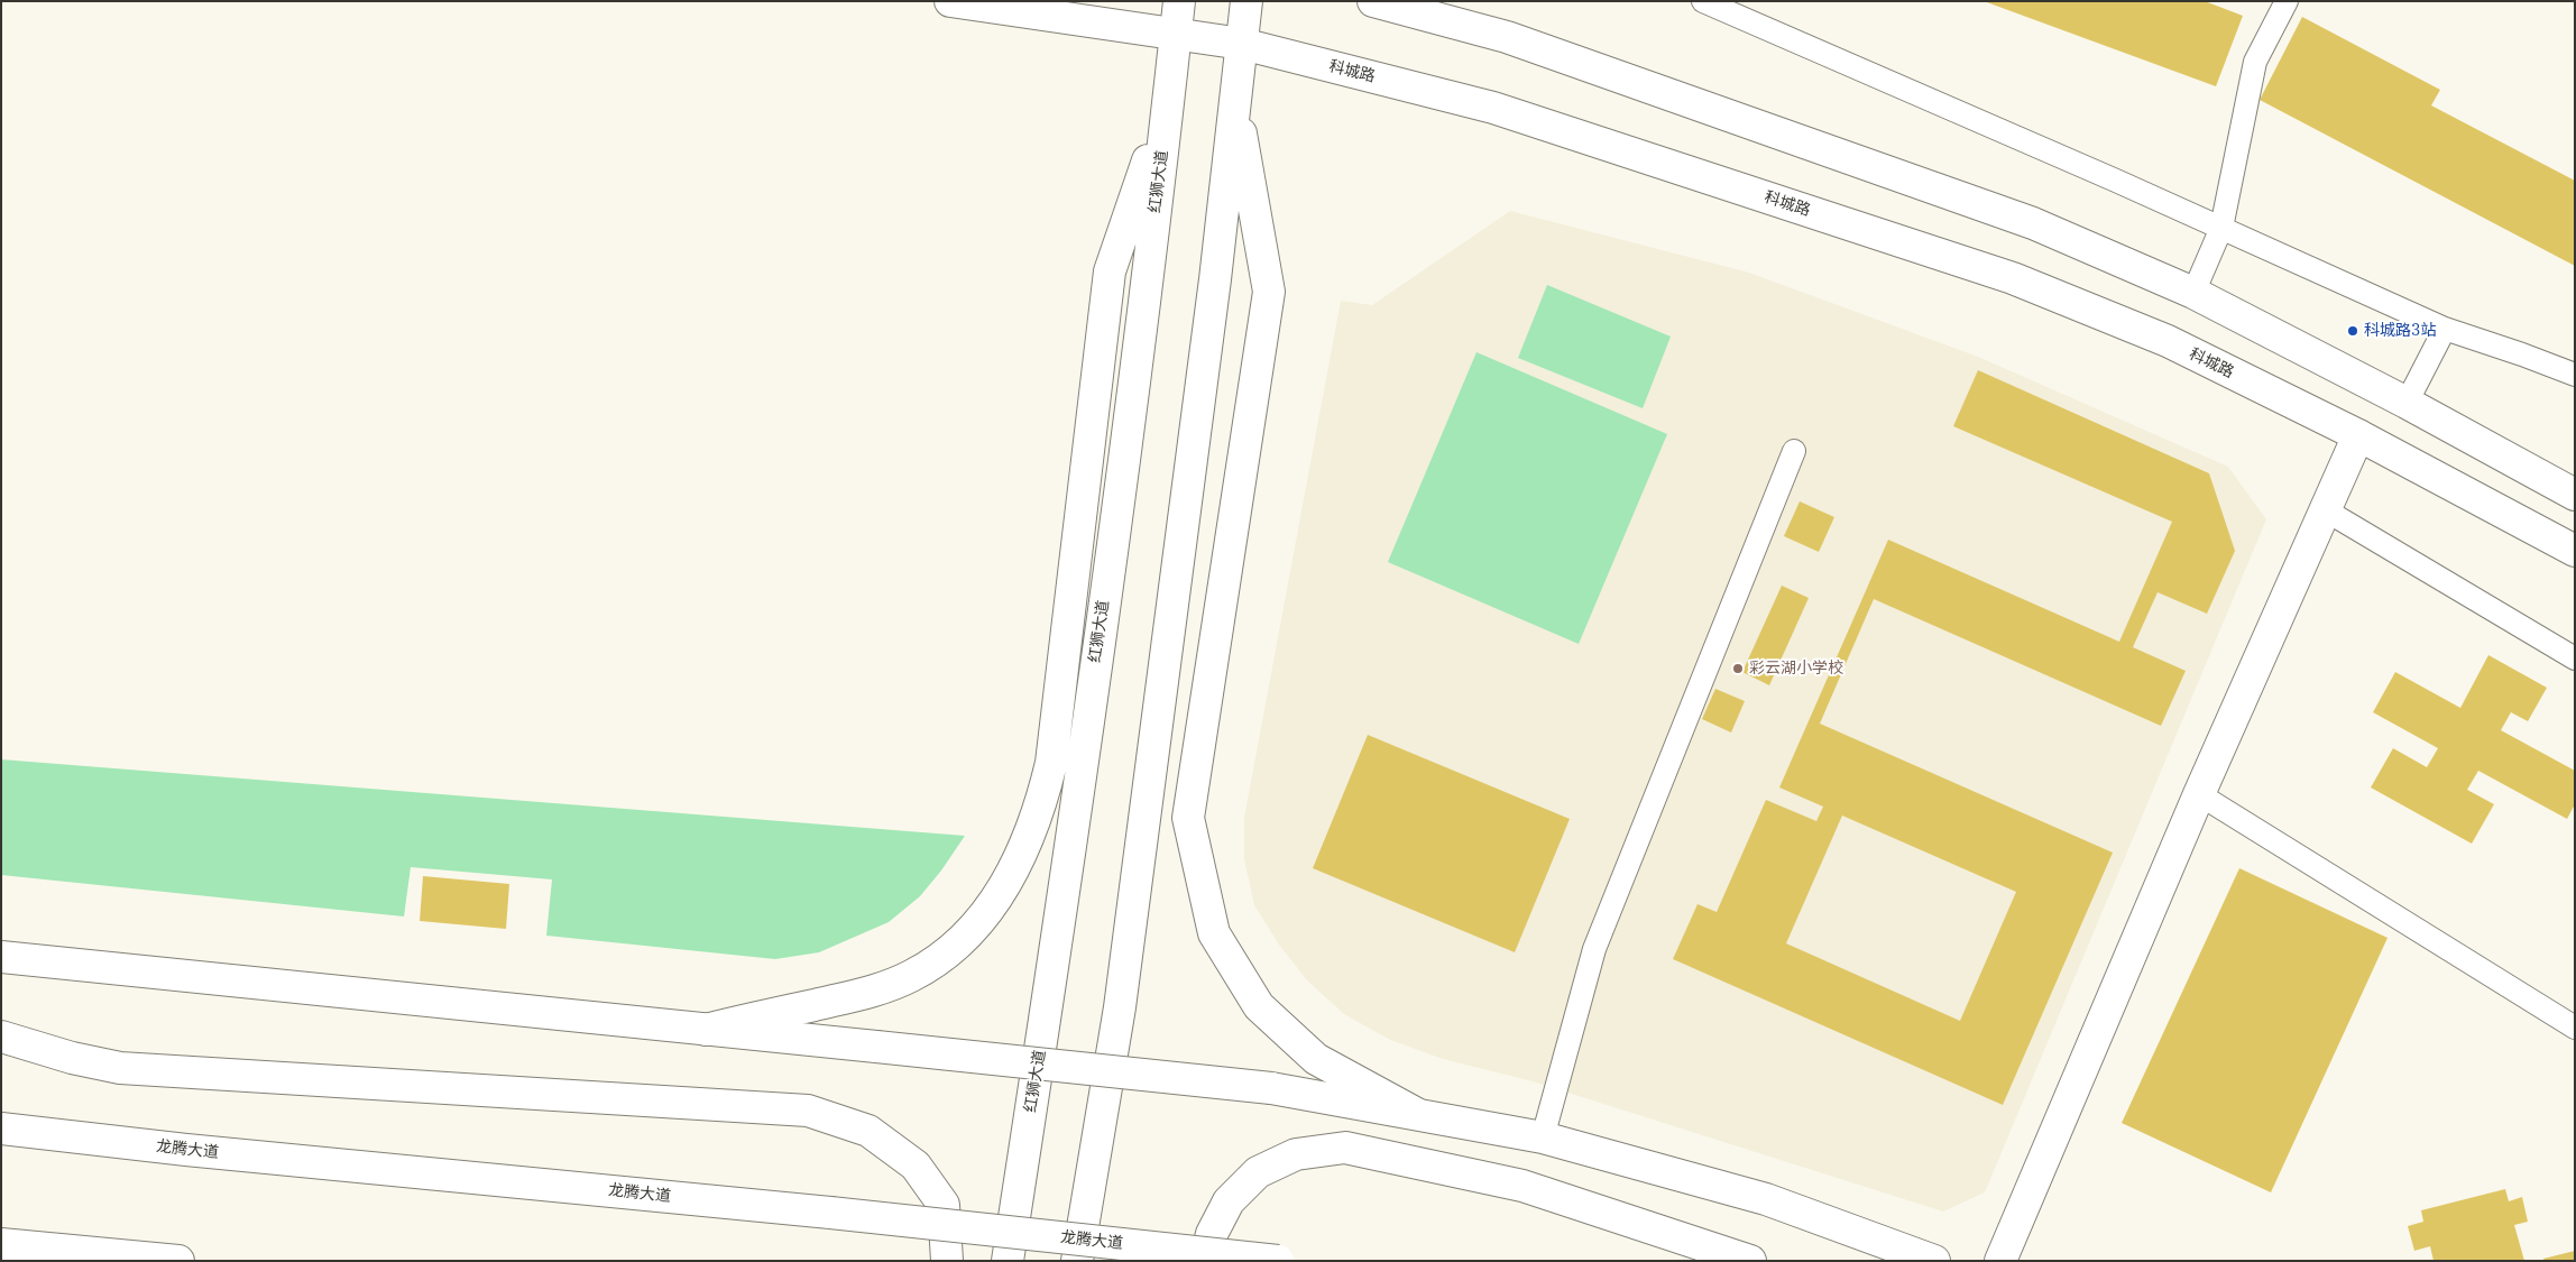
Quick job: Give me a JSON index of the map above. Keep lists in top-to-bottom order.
{
  "streets": {
    "main road": ["科城路", "红狮大道", "龙腾大道"]
  },
  "crossings": [
    ["科城路", "红狮大道"]
  ],
  "places": ["科城路3站", "彩云湖小学校"]
}
